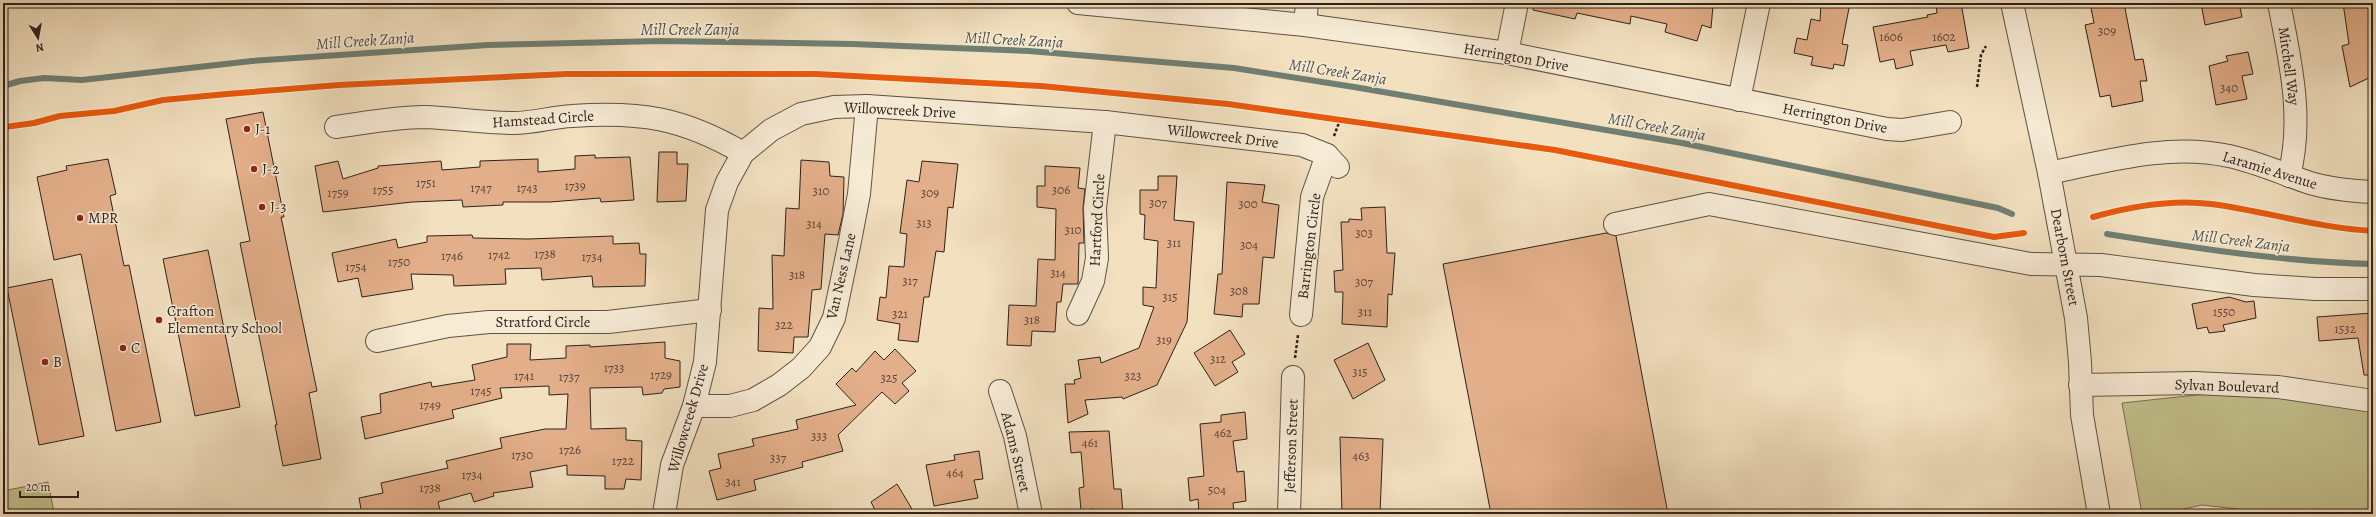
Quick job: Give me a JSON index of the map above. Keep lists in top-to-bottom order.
{
  "streets": {
    "street": [
      "Herrington Drive",
      "Mitchell Way",
      "Willowcreek Drive",
      "Hamstead Circle",
      "Laramie Avenue",
      "Hartford Circle",
      "Barrington Circle",
      "Dearborn Street",
      "Van Ness Lane",
      "Stratford Circle",
      "Sylvan Boulevard",
      "Jefferson Street",
      "Adams Street"
    ]
  },
  "crossings": [
    ["Mitchell Way", "Laramie Avenue"],
    ["Willowcreek Drive", "Hamstead Circle"],
    ["Willowcreek Drive", "Hartford Circle"],
    ["Willowcreek Drive", "Barrington Circle"],
    ["Willowcreek Drive", "Van Ness Lane"],
    ["Willowcreek Drive", "Stratford Circle"],
    ["Laramie Avenue", "Dearborn Street"],
    ["Dearborn Street", "Sylvan Boulevard"]
  ],
  "water": ["Mill Creek Zanja"],
  "places": [
    "J-1",
    "J-2",
    "J-3",
    "MPR",
    "Crafton Elementary School",
    "C",
    "B"
  ],
  "house_numbers": [
    "309",
    "1606",
    "1602",
    "340",
    "1751",
    "1739",
    "1747",
    "1743",
    "1755",
    "306",
    "310",
    "1759",
    "309",
    "307",
    "300",
    "313",
    "314",
    "310",
    "303",
    "311",
    "304",
    "1738",
    "1742",
    "1746",
    "1734",
    "1750",
    "1754",
    "314",
    "318",
    "317",
    "307",
    "308",
    "315",
    "311",
    "1550",
    "321",
    "318",
    "322",
    "1532",
    "319",
    "312",
    "1733",
    "315",
    "1729",
    "1741",
    "323",
    "1737",
    "325",
    "1745",
    "1749",
    "462",
    "333",
    "461",
    "1726",
    "1730",
    "463",
    "337",
    "1722",
    "464",
    "1734",
    "341",
    "1738",
    "504"
  ],
  "scale_bar": "20 m",
  "north": "bottom"
}
